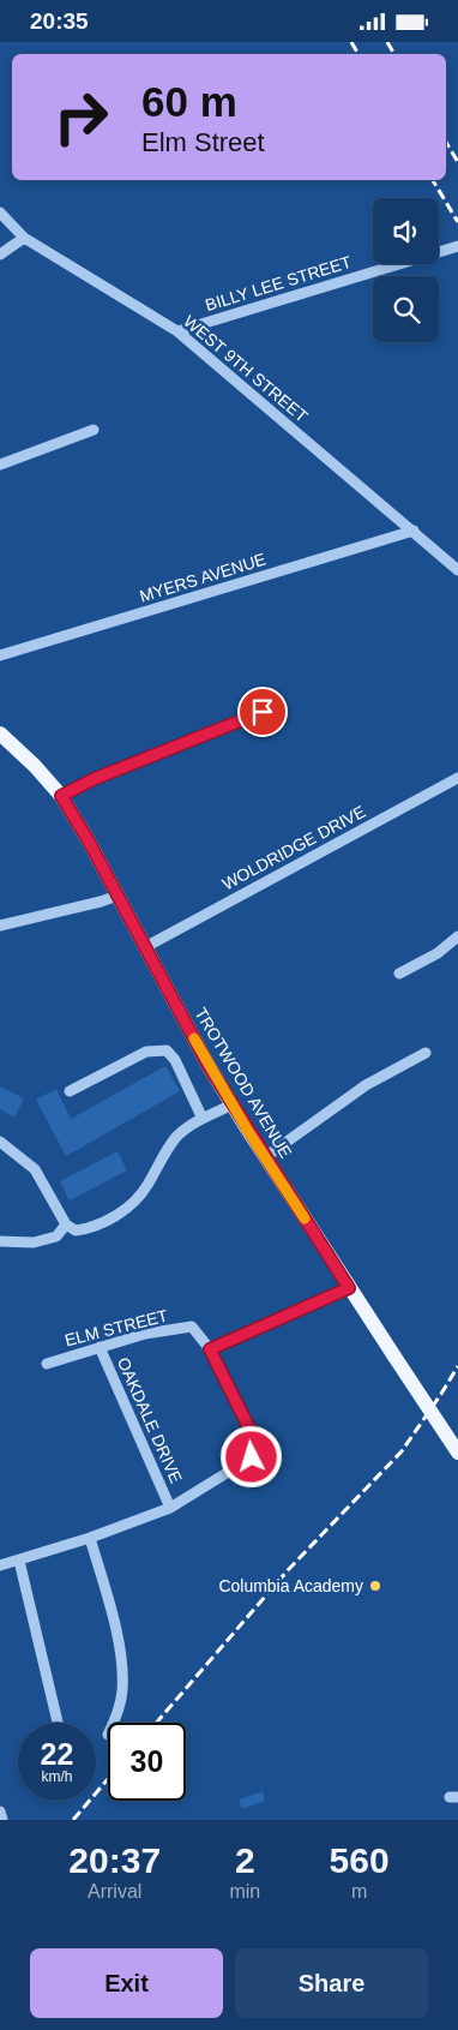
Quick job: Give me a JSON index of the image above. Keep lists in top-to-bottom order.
{
  "streets": {
    "main road": ["TROTWOOD AVENUE"],
    "street": [
      "BILLY LEE STREET",
      "WEST 9TH STREET",
      "MYERS AVENUE",
      "WOLDRIDGE DRIVE",
      "ELM STREET",
      "OAKDALE DRIVE"
    ]
  },
  "crossings": [
    ["BILLY LEE STREET", "WEST 9TH STREET"],
    ["WEST 9TH STREET", "MYERS AVENUE"],
    ["WOLDRIDGE DRIVE", "TROTWOOD AVENUE"],
    ["ELM STREET", "OAKDALE DRIVE"]
  ],
  "places": ["Columbia Academy"],
  "page": {
    "status": "20:35",
    "turn": ["60 m", "Elm Street"],
    "speed": "22 km/h",
    "limit": "30",
    "eta": [
      "20:37",
      "Arrival",
      "2",
      "min",
      "560",
      "m"
    ],
    "buttons": ["Exit", "Share"]
  }
}
